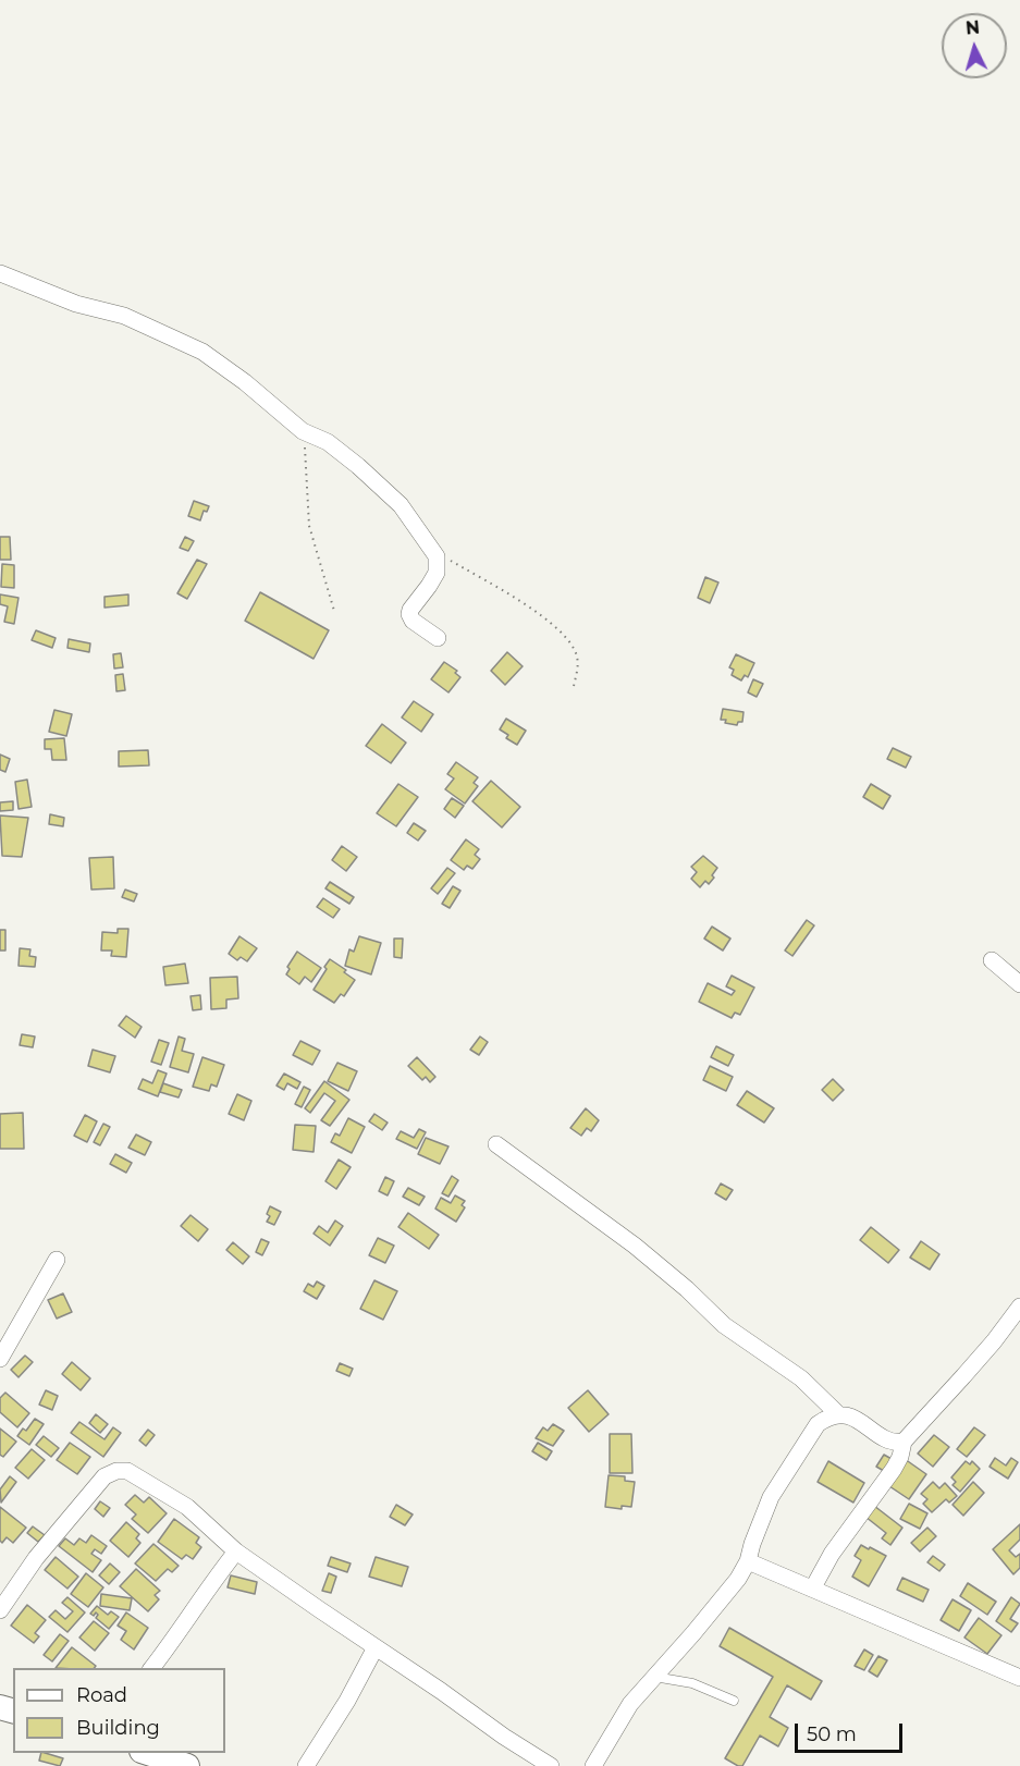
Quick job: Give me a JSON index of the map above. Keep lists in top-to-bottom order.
{
  "legend": ["Road", "Building"],
  "scale_bar": "50 m",
  "north": "top"
}
